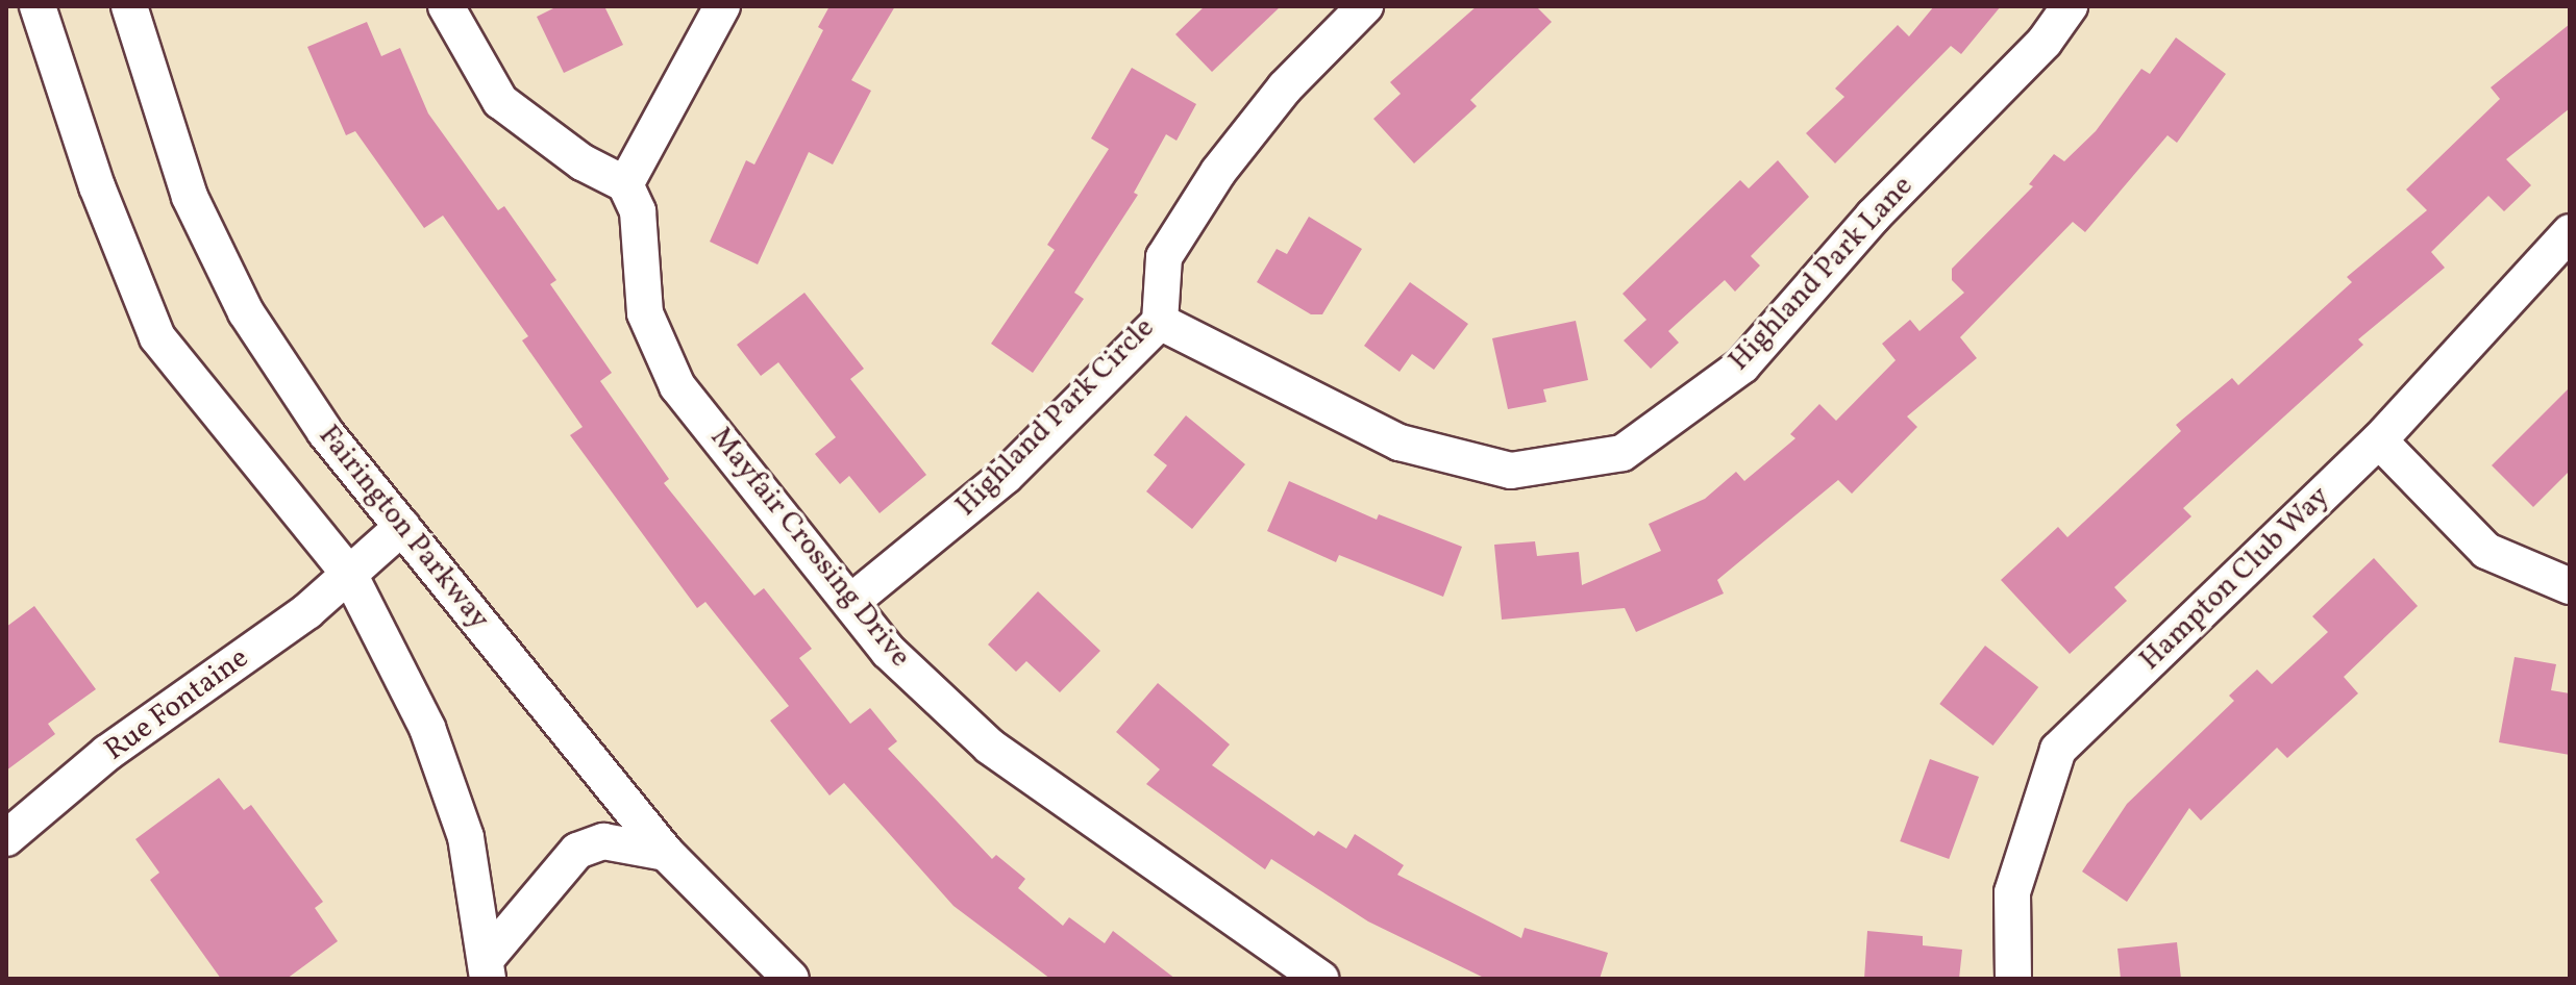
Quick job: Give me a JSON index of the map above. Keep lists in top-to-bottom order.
{
  "streets": {
    "street": [
      "Highland Park Lane",
      "Highland Park Circle",
      "Fairington Parkway",
      "Mayfair Crossing Drive",
      "Hampton Club Way",
      "Rue Fontaine"
    ]
  },
  "crossings": [
    ["Highland Park Lane", "Highland Park Circle"],
    ["Highland Park Circle", "Mayfair Crossing Drive"],
    ["Fairington Parkway", "Rue Fontaine"]
  ]
}
